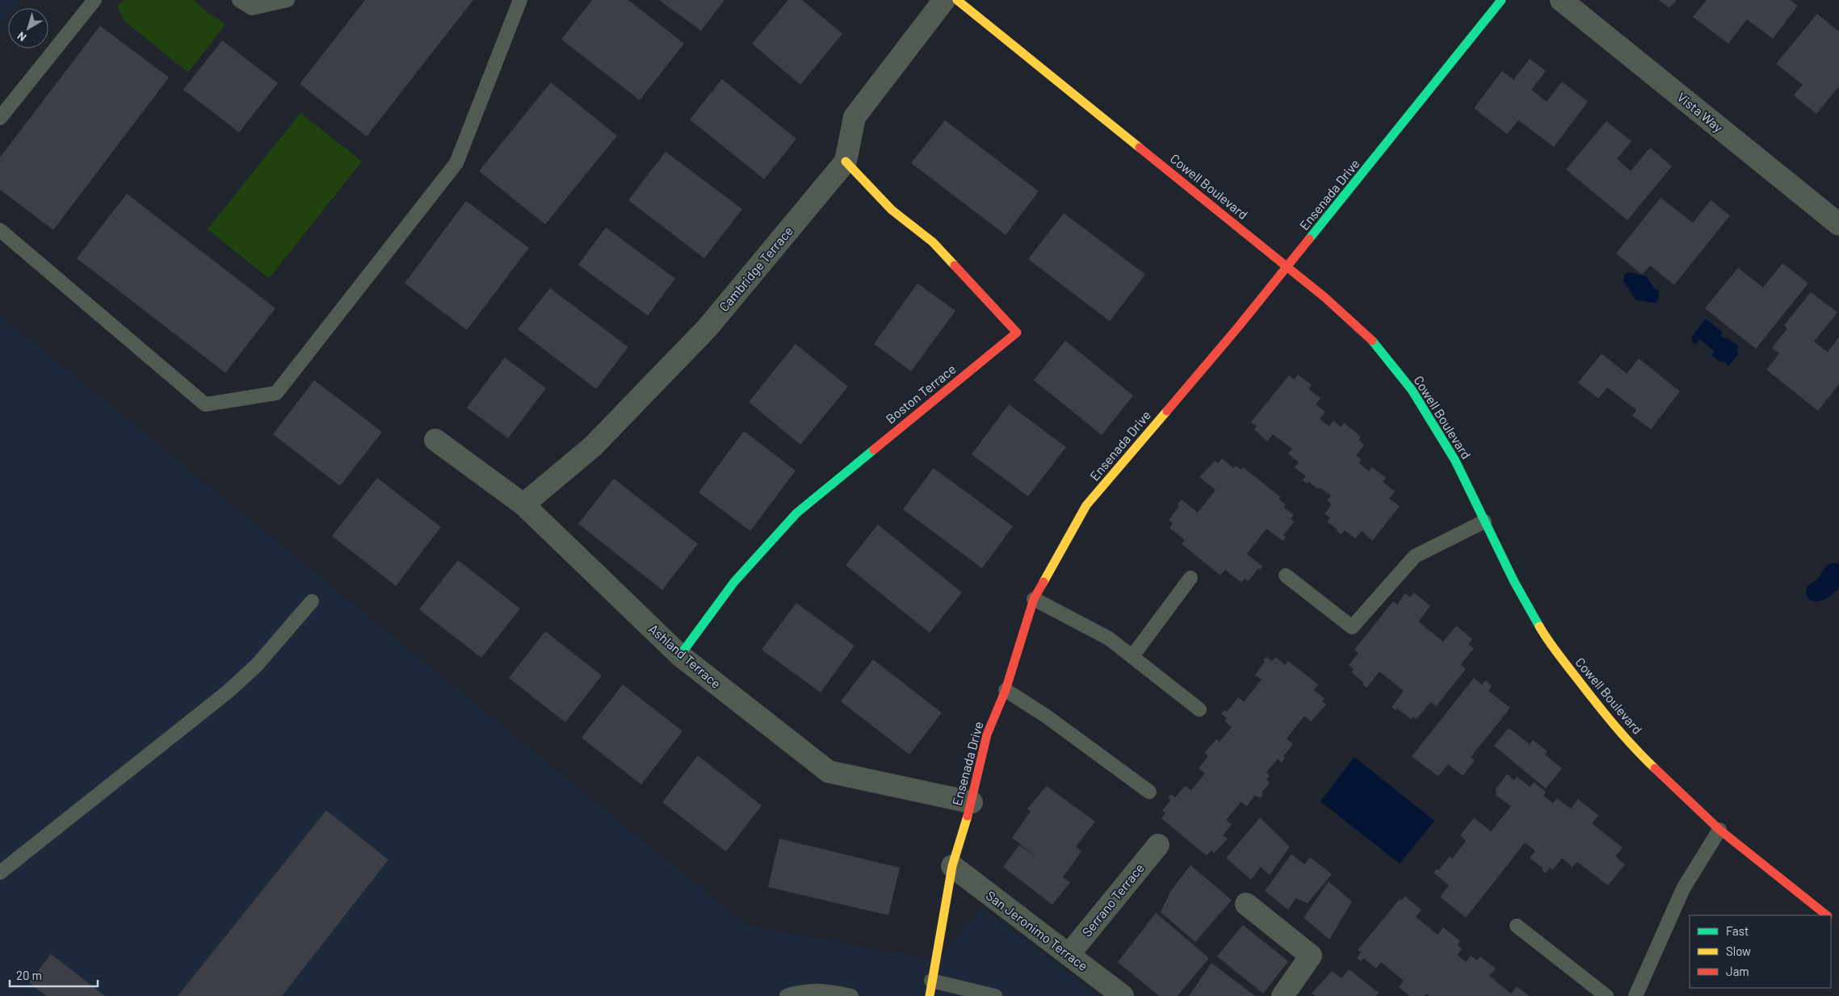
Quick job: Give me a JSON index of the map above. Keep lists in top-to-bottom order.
{
  "streets": {
    "street": [
      "Vista Way",
      "Cowell Boulevard",
      "Ensenada Drive",
      "Cambridge Terrace",
      "Boston Terrace",
      "Ashland Terrace",
      "Serrano Terrace",
      "San Jeronimo Terrace"
    ]
  },
  "crossings": [
    ["Cowell Boulevard", "Ensenada Drive"],
    ["Ensenada Drive", "Ashland Terrace"],
    ["Ensenada Drive", "San Jeronimo Terrace"],
    ["Cambridge Terrace", "Boston Terrace"],
    ["Cambridge Terrace", "Ashland Terrace"],
    ["Boston Terrace", "Ashland Terrace"],
    ["Serrano Terrace", "San Jeronimo Terrace"]
  ],
  "legend": ["Fast", "Slow", "Jam"],
  "scale_bar": "20 m",
  "north": "bottom left"
}
